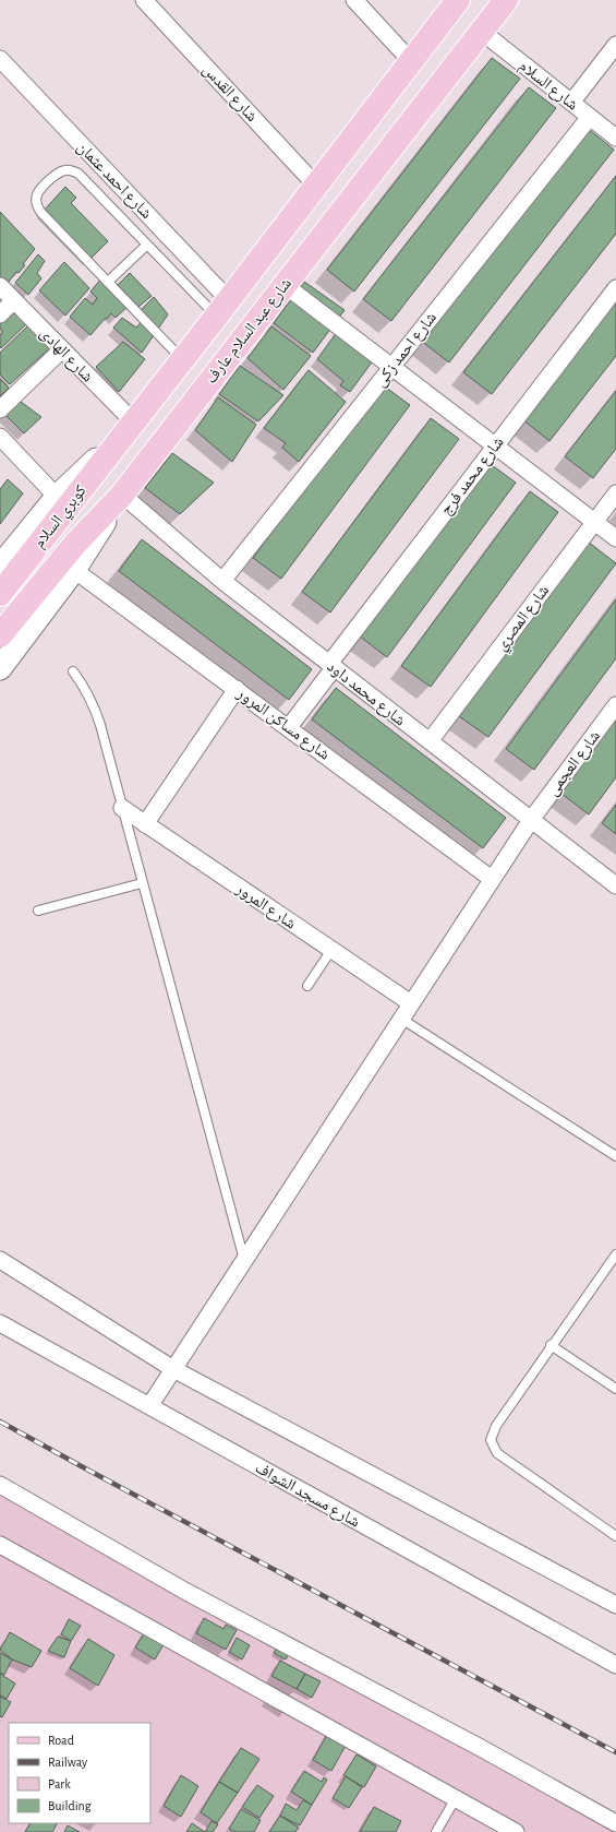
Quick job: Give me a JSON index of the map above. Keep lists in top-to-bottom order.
{
  "streets": {
    "main road": ["شارع عبد السلام عارف", "كوبري السلام"],
    "street": [
      "شارع السلام",
      "شارع القدس",
      "شارع احمد عثمان",
      "شارع احمد زكى",
      "شارع الهادى",
      "شارع محمد فرج",
      "شارع المصري",
      "شارع محمد داود",
      "شارع مساكن المرور",
      "شارع العجمى",
      "شارع المرور",
      "شارع مسجد الشواف"
    ]
  },
  "crossings": [
    ["شارع السلام", "شارع عبد السلام عارف"],
    ["شارع السلام", "شارع احمد زكى"],
    ["شارع القدس", "شارع عبد السلام عارف"],
    ["شارع احمد عثمان", "شارع عبد السلام عارف"],
    ["شارع عبد السلام عارف", "شارع الهادى"],
    ["شارع عبد السلام عارف", "كوبري السلام"],
    ["شارع عبد السلام عارف", "شارع محمد داود"],
    ["شارع عبد السلام عارف", "شارع مساكن المرور"],
    ["شارع احمد زكى", "شارع محمد داود"],
    ["شارع الهادى", "كوبري السلام"],
    ["شارع محمد فرج", "شارع محمد داود"],
    ["شارع محمد فرج", "شارع مساكن المرور"],
    ["كوبري السلام", "شارع محمد داود"],
    ["شارع المصري", "شارع محمد داود"],
    ["شارع محمد داود", "شارع العجمى"],
    ["شارع مساكن المرور", "شارع العجمى"],
    ["شارع العجمى", "شارع المرور"],
    ["شارع العجمى", "شارع مسجد الشواف"]
  ],
  "legend": [
    "Road",
    "Railway",
    "Park",
    "Building"
  ]
}
